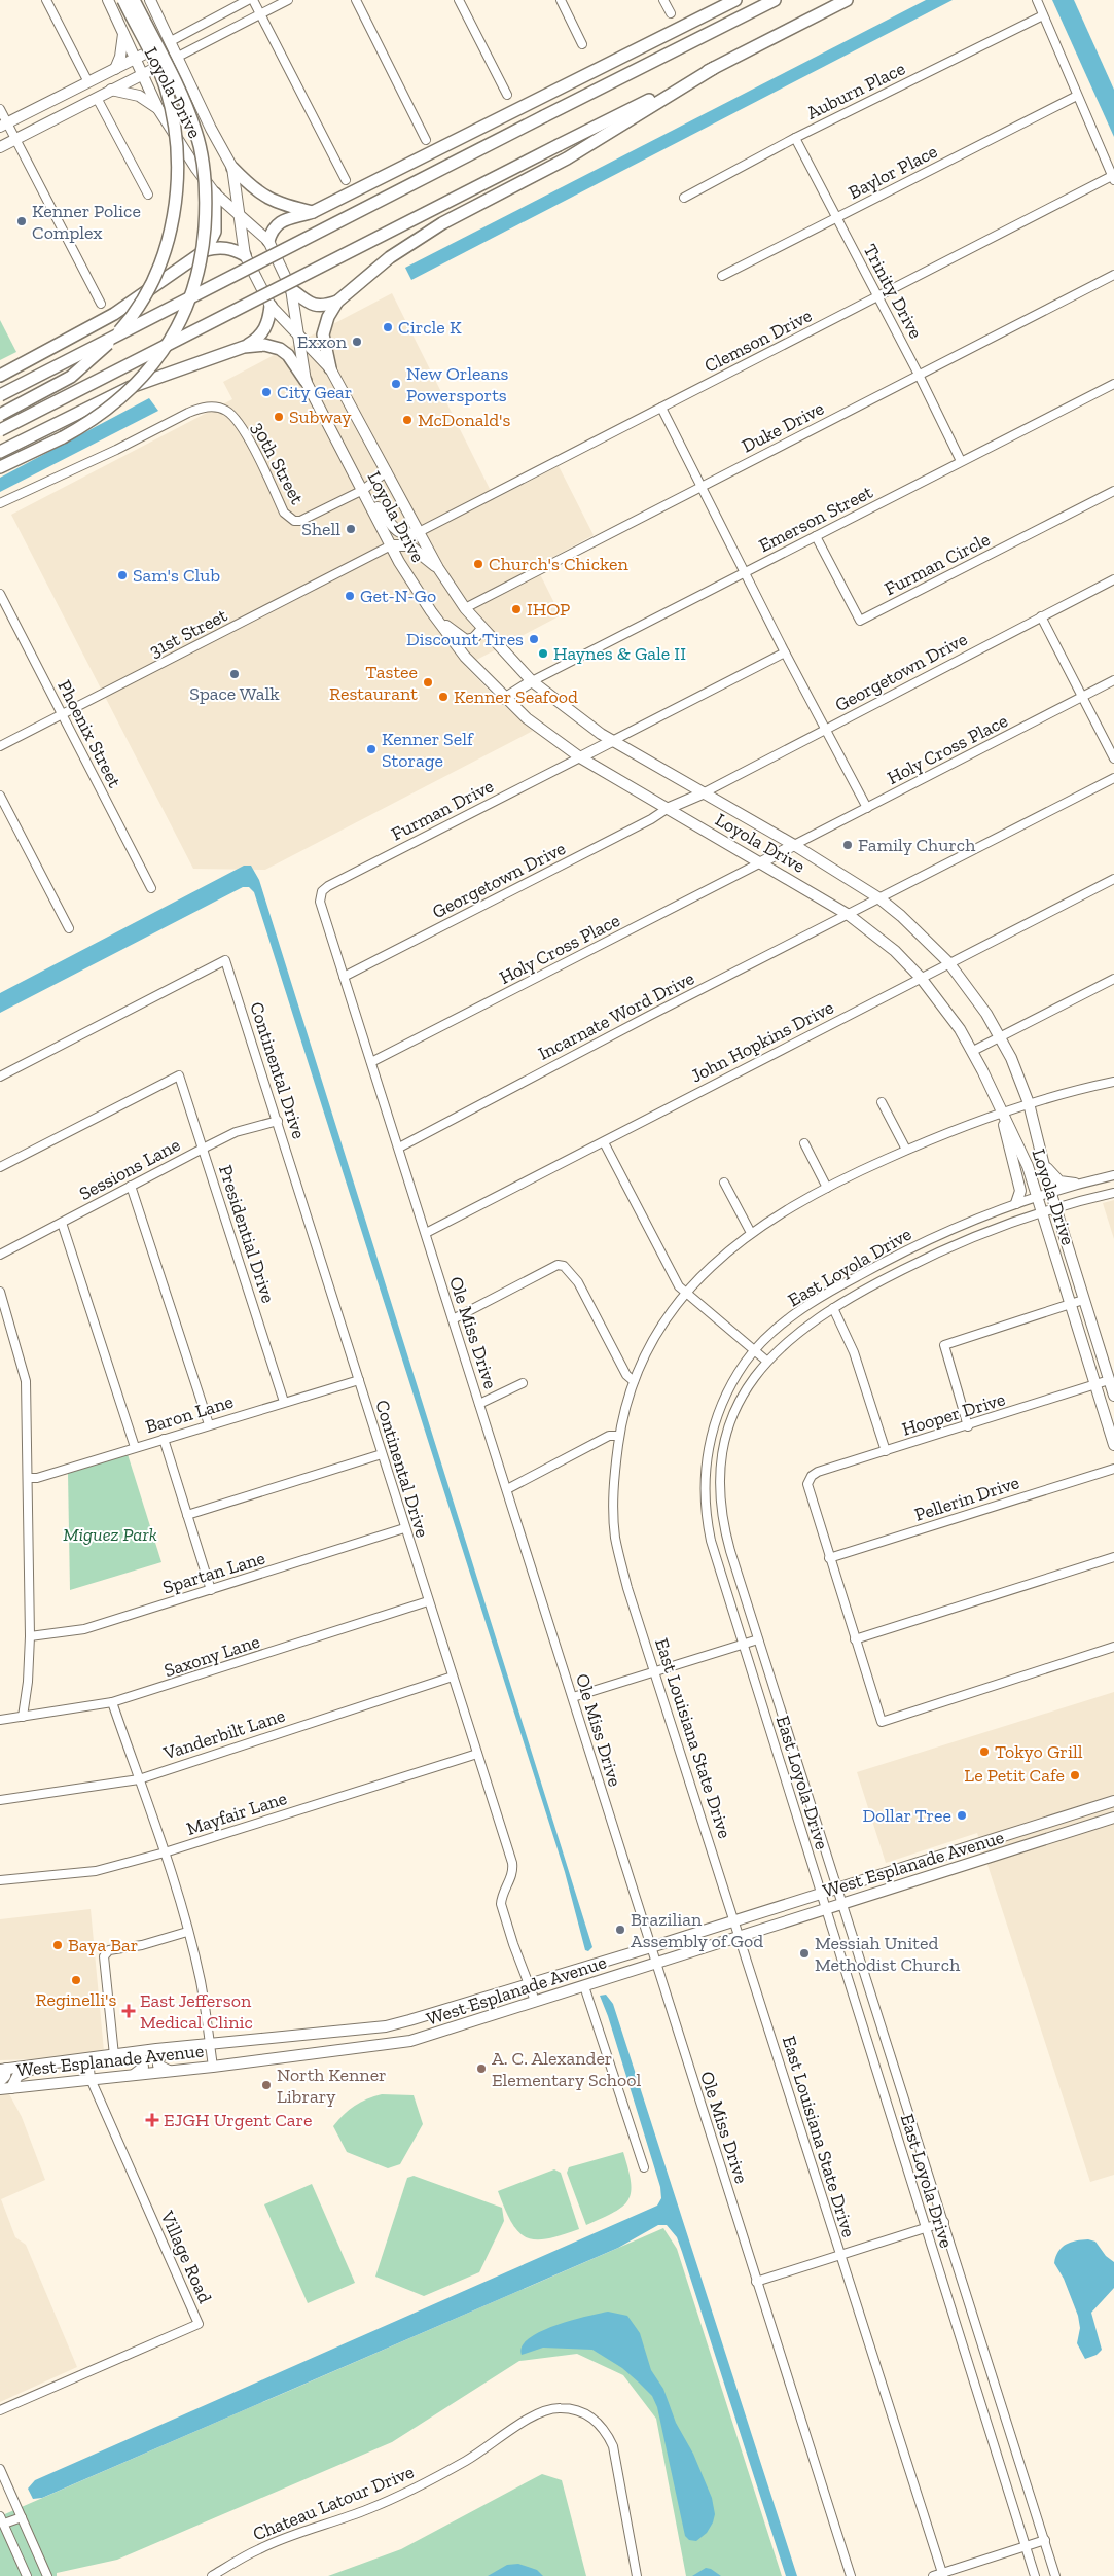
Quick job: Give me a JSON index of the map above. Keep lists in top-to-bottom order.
{
  "streets": {
    "main road": ["Loyola Drive", "West Esplanade Avenue"],
    "street": [
      "Auburn Place",
      "Baylor Place",
      "Trinity Drive",
      "Clemson Drive",
      "Duke Drive",
      "30th Street",
      "Emerson Street",
      "Furman Circle",
      "31st Street",
      "Georgetown Drive",
      "Phoenix Street",
      "Holy Cross Place",
      "Furman Drive",
      "Incarnate Word Drive",
      "John Hopkins Drive",
      "Continental Drive",
      "Sessions Lane",
      "Presidential Drive",
      "East Loyola Drive",
      "Ole Miss Drive",
      "Baron Lane",
      "Hooper Drive",
      "Pellerin Drive",
      "Spartan Lane",
      "Saxony Lane",
      "Vanderbilt Lane",
      "East Louisiana State Drive",
      "Mayfair Lane",
      "Village Road",
      "Chateau Latour Drive"
    ]
  },
  "crossings": [
    ["Auburn Place", "Trinity Drive"],
    ["Loyola Drive", "Clemson Drive"],
    ["Loyola Drive", "Duke Drive"],
    ["Loyola Drive", "30th Street"],
    ["Loyola Drive", "Emerson Street"],
    ["Loyola Drive", "31st Street"],
    ["Loyola Drive", "Georgetown Drive"],
    ["Loyola Drive", "Holy Cross Place"],
    ["Loyola Drive", "Furman Drive"],
    ["Loyola Drive", "Incarnate Word Drive"],
    ["Loyola Drive", "John Hopkins Drive"],
    ["Loyola Drive", "East Loyola Drive"],
    ["Loyola Drive", "Hooper Drive"],
    ["Loyola Drive", "East Louisiana State Drive"],
    ["Baylor Place", "Trinity Drive"],
    ["Trinity Drive", "Clemson Drive"],
    ["Trinity Drive", "Duke Drive"],
    ["Trinity Drive", "Emerson Street"],
    ["Emerson Street", "Furman Circle"],
    ["31st Street", "Phoenix Street"],
    ["Georgetown Drive", "Ole Miss Drive"],
    ["Holy Cross Place", "Ole Miss Drive"],
    ["Furman Drive", "Ole Miss Drive"],
    ["Incarnate Word Drive", "Ole Miss Drive"],
    ["John Hopkins Drive", "Ole Miss Drive"],
    ["Continental Drive", "Sessions Lane"],
    ["Continental Drive", "Baron Lane"],
    ["Continental Drive", "Spartan Lane"],
    ["Continental Drive", "Saxony Lane"],
    ["Continental Drive", "Vanderbilt Lane"],
    ["Continental Drive", "Mayfair Lane"],
    ["Continental Drive", "West Esplanade Avenue"],
    ["Sessions Lane", "Presidential Drive"],
    ["Presidential Drive", "Baron Lane"],
    ["East Loyola Drive", "West Esplanade Avenue"],
    ["Ole Miss Drive", "West Esplanade Avenue"],
    ["Hooper Drive", "Pellerin Drive"],
    ["East Louisiana State Drive", "West Esplanade Avenue"],
    ["West Esplanade Avenue", "Village Road"]
  ],
  "parks": ["Miguez Park"],
  "places": {
    "other": [
      "Kenner Police Complex",
      "Circle K",
      "Exxon",
      "New Orleans Powersports",
      "City Gear",
      "Subway",
      "McDonald's",
      "Shell",
      "Church's Chicken",
      "Sam's Club",
      "Get-N-Go",
      "IHOP",
      "Discount Tires",
      "Haynes & Gale II",
      "Space Walk",
      "Tastee Restaurant",
      "Kenner Seafood",
      "Kenner Self Storage",
      "Family Church",
      "Tokyo Grill",
      "Le Petit Cafe",
      "Dollar Tree",
      "Brazilian Assembly of God",
      "Baya Bar",
      "Messiah United Methodist Church",
      "Reginelli's",
      "A. C. Alexander Elementary School",
      "North Kenner Library"
    ],
    "health": ["East Jefferson Medical Clinic", "EJGH Urgent Care"]
  }
}
